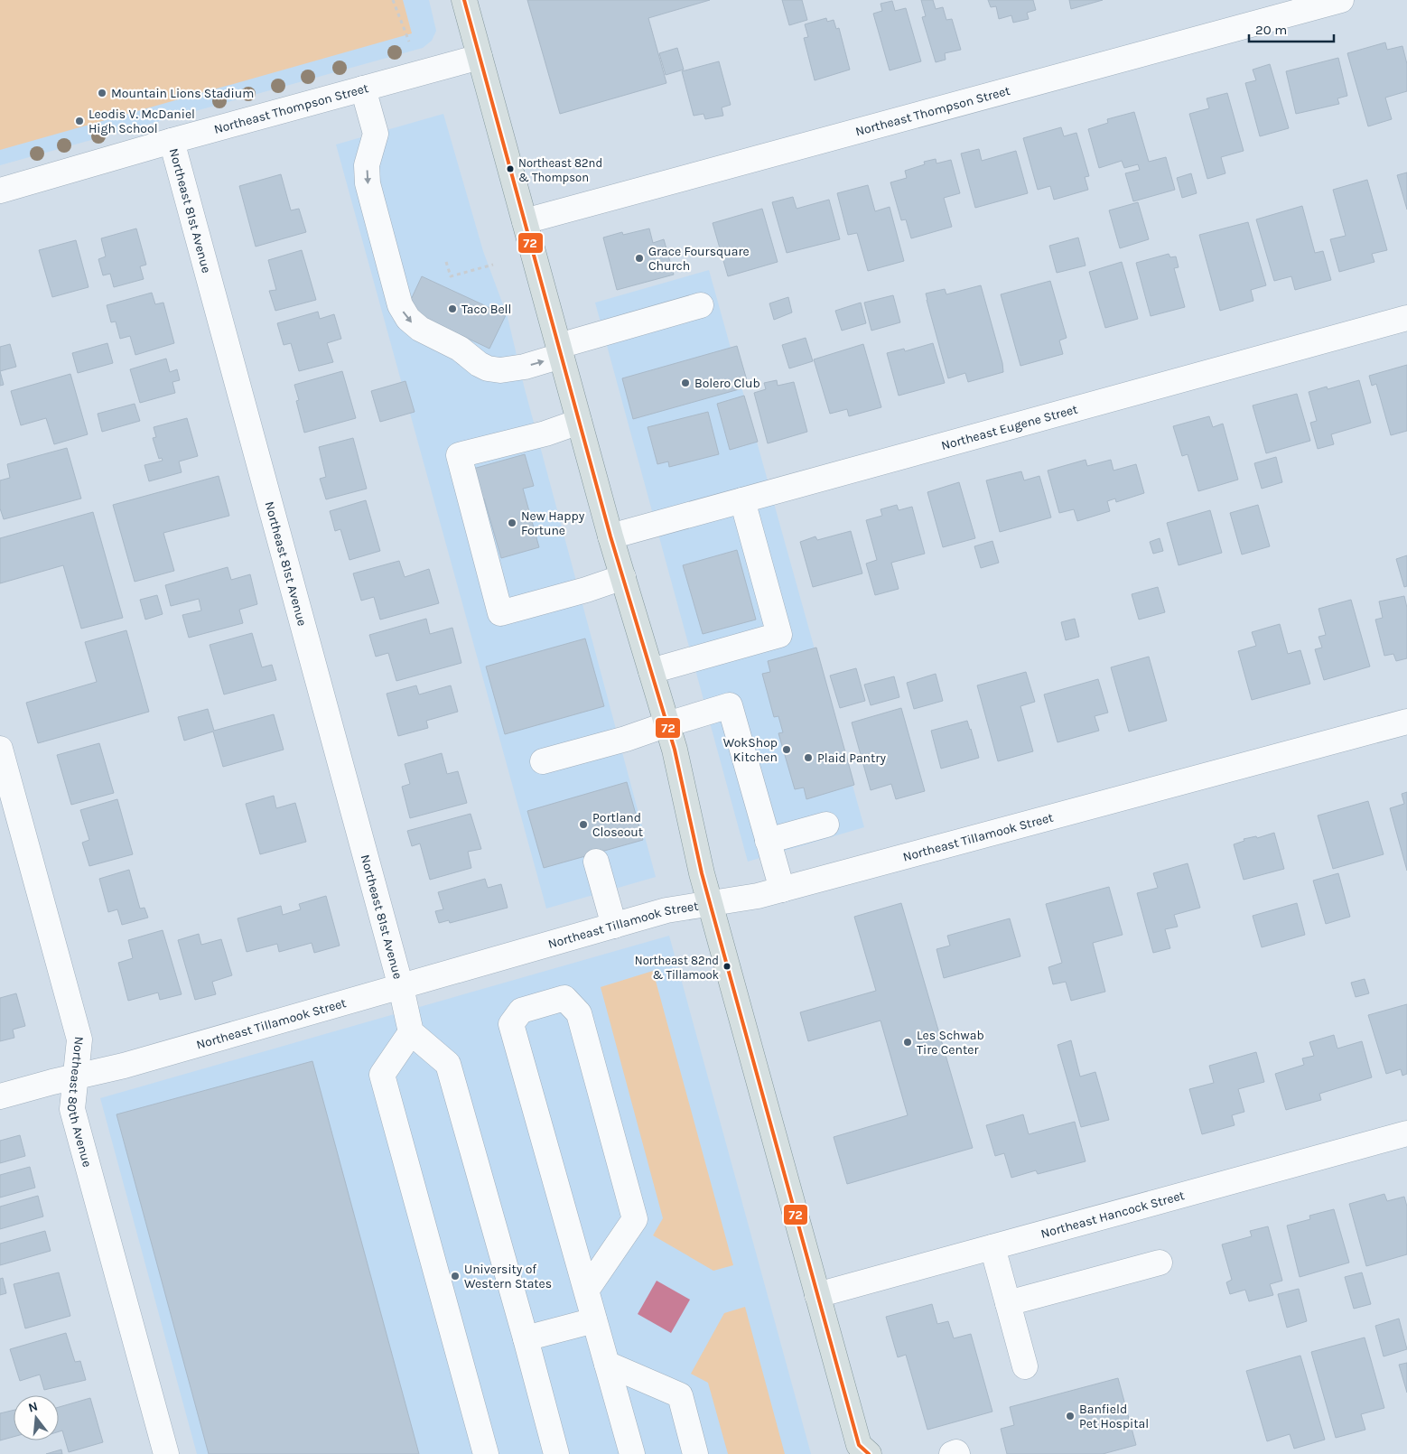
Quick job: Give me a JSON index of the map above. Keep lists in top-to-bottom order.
{
  "streets": {
    "street": [
      "Northeast Thompson Street",
      "Northeast 81st Avenue",
      "Northeast Eugene Street",
      "Northeast Tillamook Street",
      "Northeast 80th Avenue",
      "Northeast Hancock Street"
    ]
  },
  "crossings": [
    ["Northeast Thompson Street", "Northeast 81st Avenue"],
    ["Northeast 81st Avenue", "Northeast Tillamook Street"],
    ["Northeast Tillamook Street", "Northeast 80th Avenue"]
  ],
  "places": [
    "Mountain Lions Stadium",
    "Leodis V. McDaniel High School",
    "Northeast 82nd & Thompson",
    "Grace Foursquare Church",
    "Taco Bell",
    "Bolero Club",
    "New Happy Fortune",
    "WokShop Kitchen",
    "Plaid Pantry",
    "Portland Closeout",
    "Northeast 82nd & Tillamook",
    "Les Schwab Tire Center",
    "University of Western States",
    "Banfield Pet Hospital"
  ],
  "lines": ["transit line 72"],
  "scale_bar": "20 m",
  "north": "top"
}
